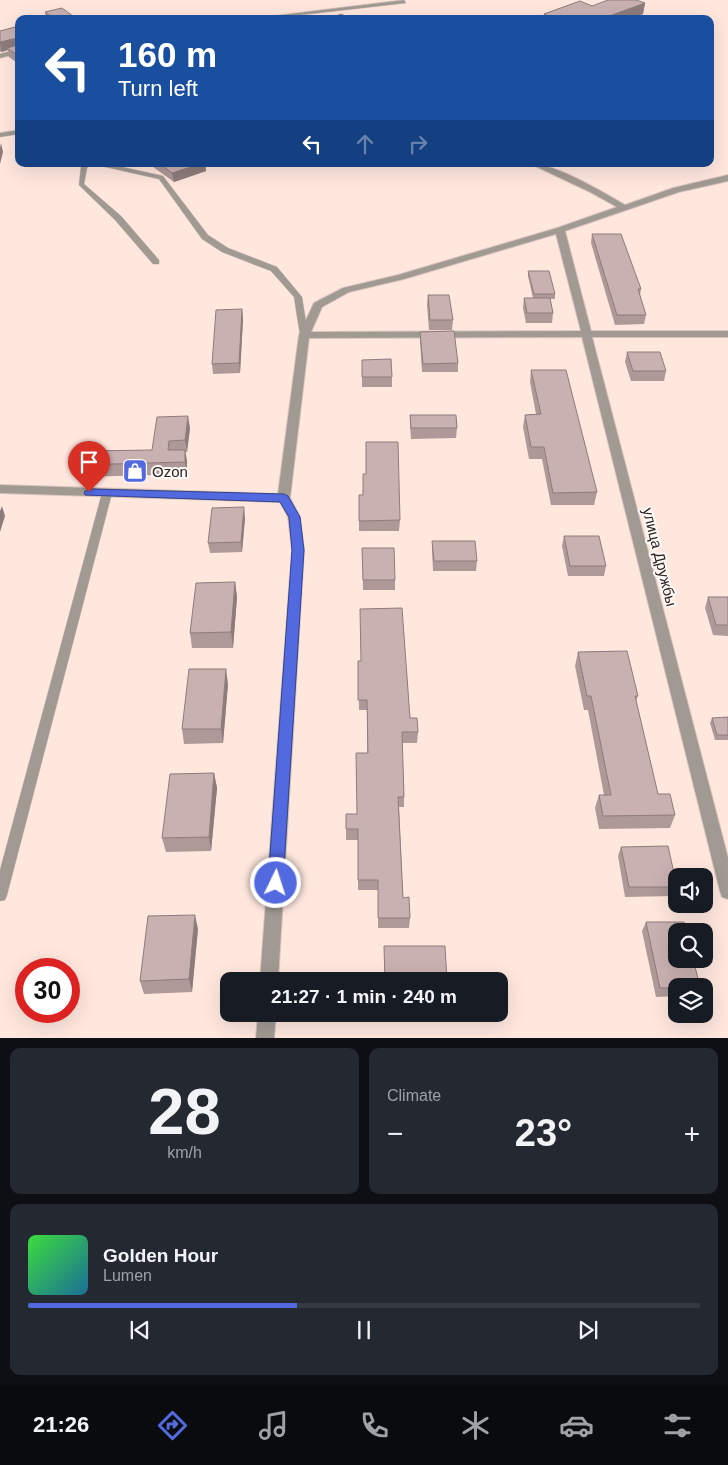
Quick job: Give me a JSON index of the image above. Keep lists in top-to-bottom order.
{
  "streets": {
    "street": ["улица Дружбы"]
  },
  "places": {
    "shop": ["Ozon"]
  },
  "page": {
    "turn": ["160 m", "Turn left"],
    "limit": "30",
    "trip": "21:27 · 1 min · 240 m",
    "tile": [
      ["28", "km/h"],
      "Climate"
    ],
    "heat": ["−", "23°", "+"],
    "song": ["Golden Hour", "Lumen"],
    "tabs": "21:26"
  }
}
